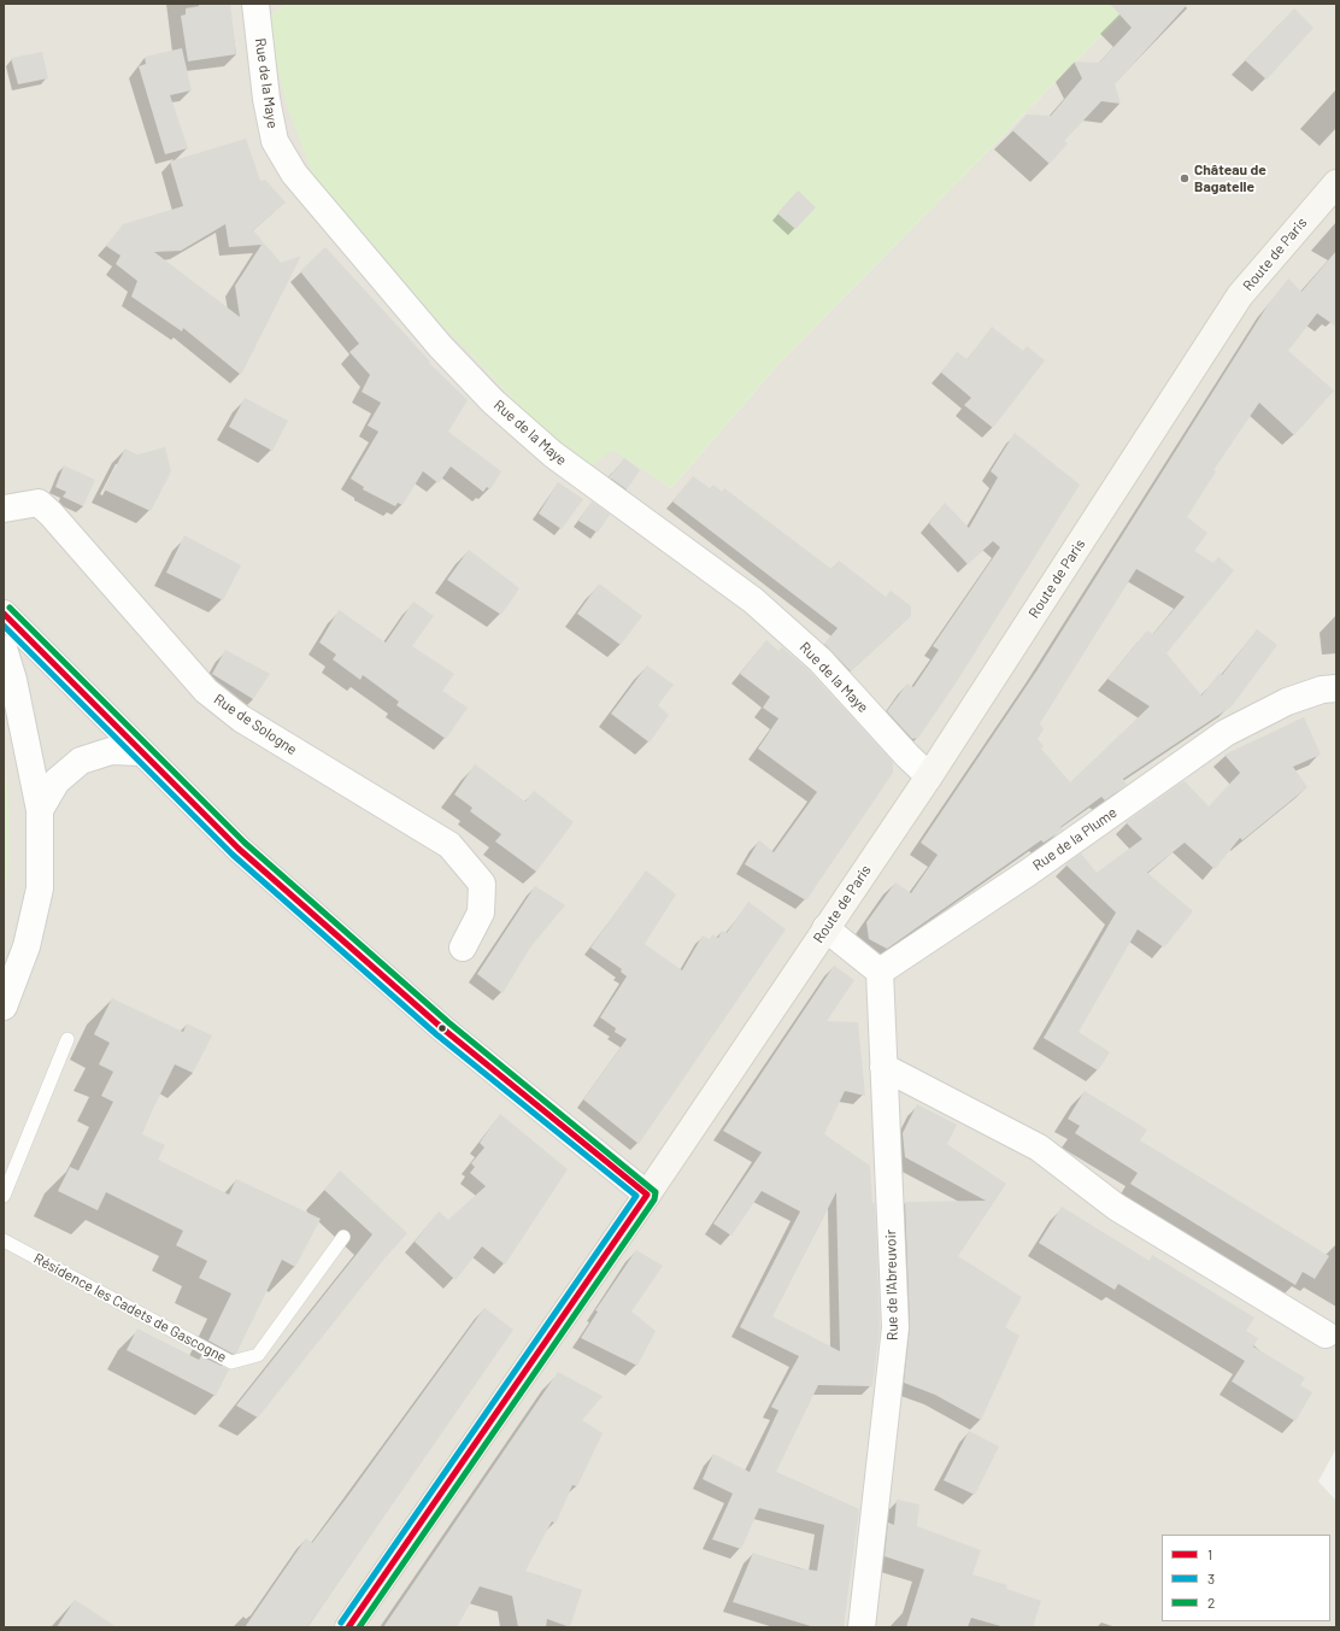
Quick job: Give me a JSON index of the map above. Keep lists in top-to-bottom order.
{
  "streets": {
    "main road": ["Route de Paris"],
    "street": [
      "Rue de la Maye",
      "Rue de Sologne",
      "Rue de la Plume",
      "Rue de l'Abreuvoir"
    ],
    "lane": ["Résidence les Cadets de Gascogne"]
  },
  "crossings": [
    ["Rue de la Maye", "Route de Paris"],
    ["Rue de la Plume", "Rue de l'Abreuvoir"]
  ],
  "places": ["Château de Bagatelle"],
  "lines": ["transit line 2", "transit line 1", "transit line 3"],
  "legend": ["1", "3", "2"]
}
